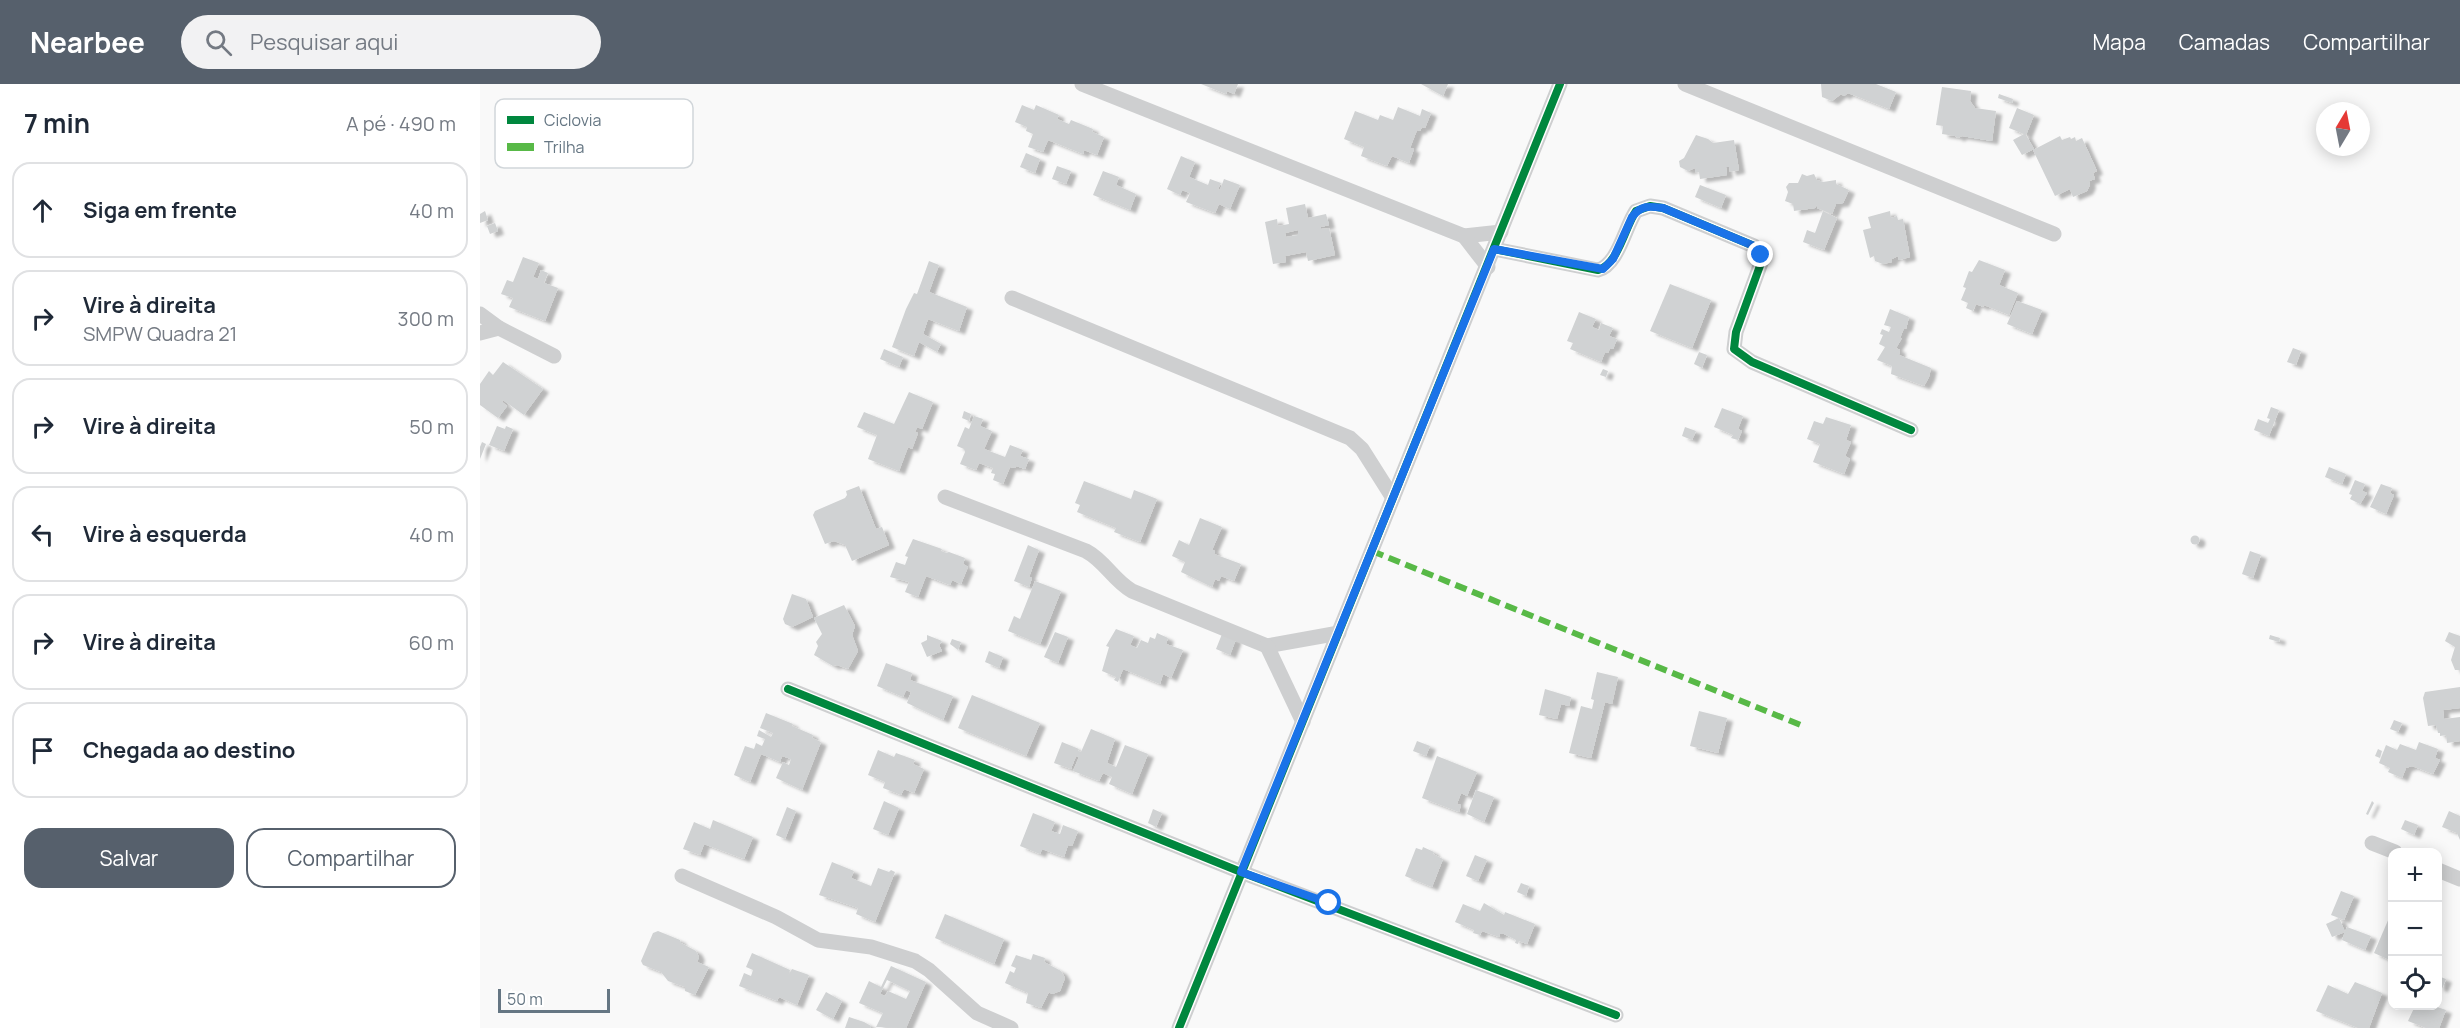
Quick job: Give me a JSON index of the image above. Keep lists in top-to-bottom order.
{
  "legend": ["Ciclovia", "Trilha"],
  "scale_bar": "50 m",
  "north": "top",
  "page": {
    "header": "Nearbee",
    "search": "Pesquisar aqui",
    "nav": ["Mapa", "Camadas", "Compartilhar"],
    "heading": ["7 min", "A pé · 490 m"],
    "list": [
      ["Siga em frente", "40 m"],
      ["Vire à direita", "SMPW Quadra 21", "300 m"],
      ["Vire à direita", "50 m"],
      ["Vire à esquerda", "40 m"],
      ["Vire à direita", "60 m"],
      "Chegada ao destino"
    ],
    "buttons": ["Salvar", "Compartilhar"],
    "map_buttons": ["+", "−"],
    "scale": "50 m"
  }
}
